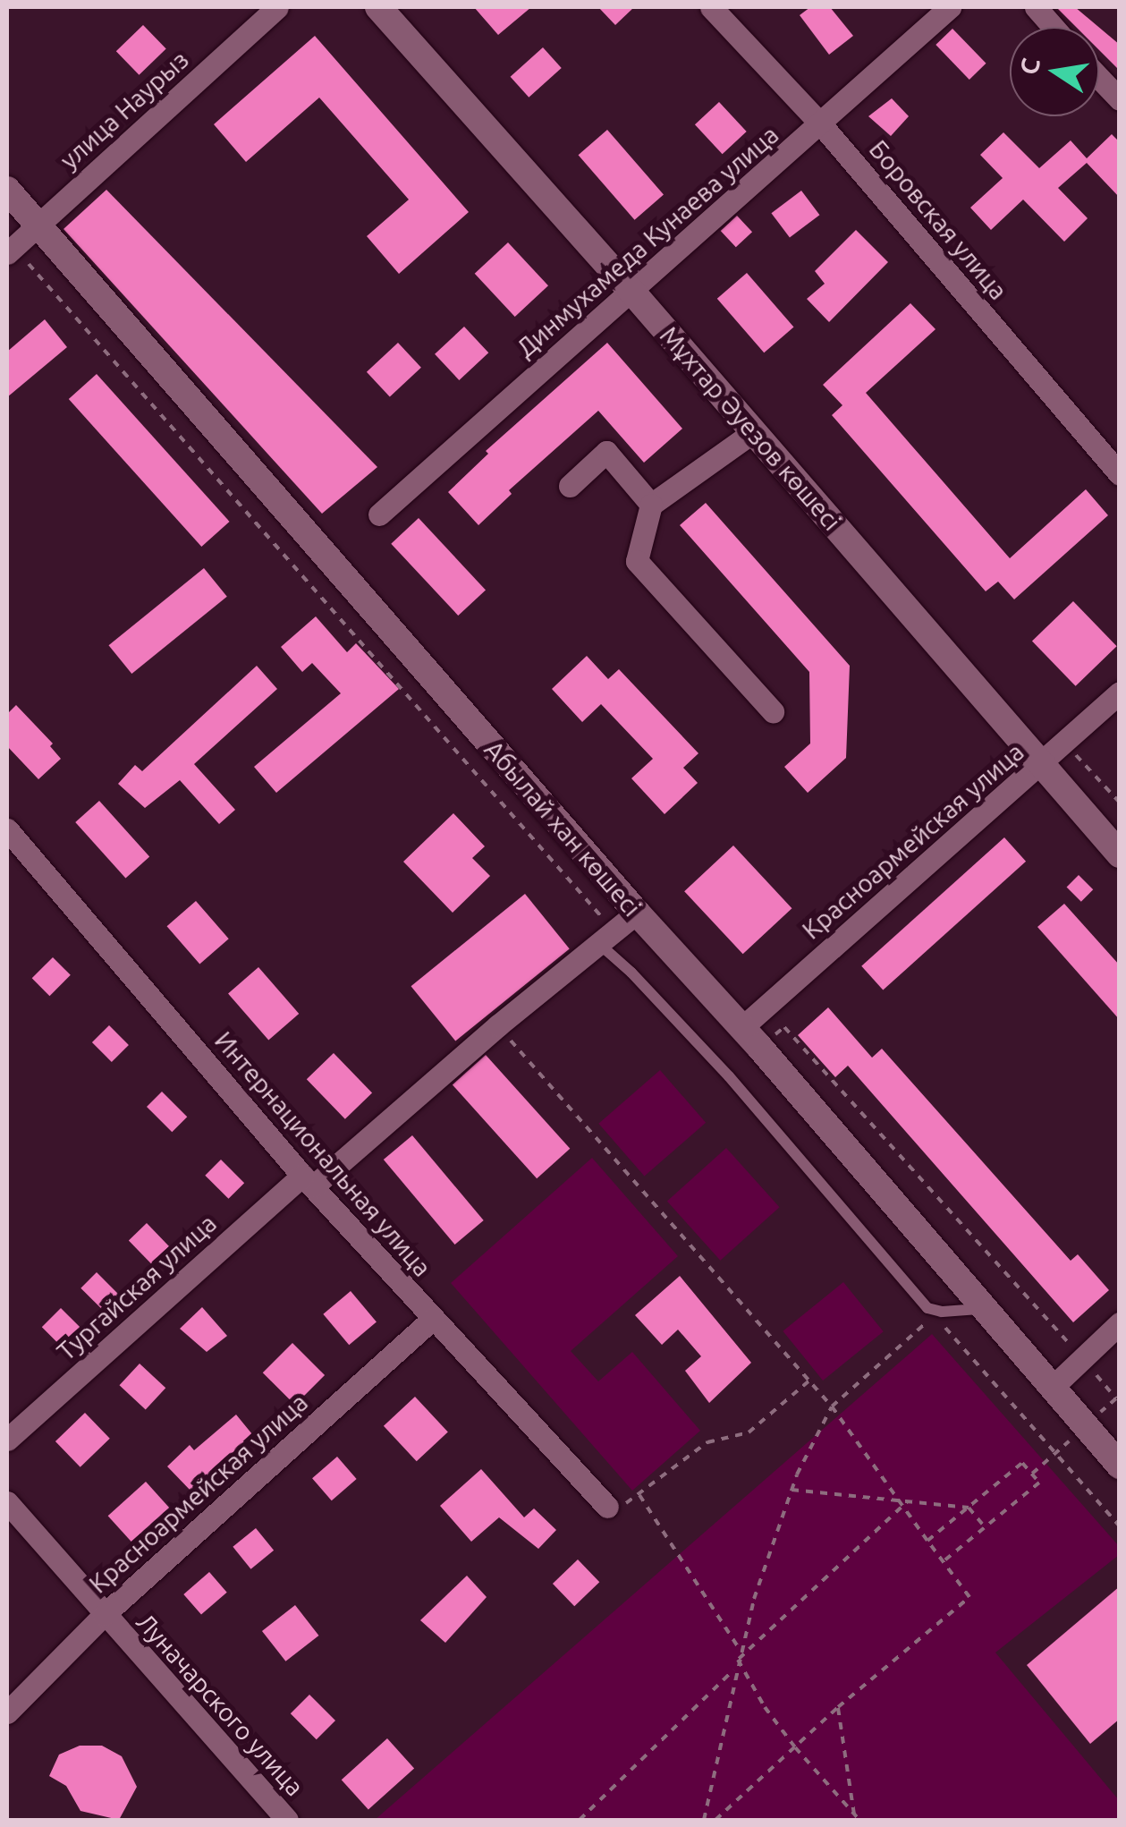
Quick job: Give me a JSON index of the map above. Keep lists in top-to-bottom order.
{
  "streets": {
    "street": [
      "улица Наурыз",
      "Боровская улица",
      "Динмухамеда Кунаева улица",
      "Мұхтар Әуезов көшесі",
      "Абылай хан көшесі",
      "Красноармейская улица",
      "Интернациональная улица",
      "Тургайская улица",
      "Луначарского улица"
    ]
  },
  "crossings": [
    ["улица Наурыз", "Абылай хан көшесі"],
    ["Боровская улица", "Динмухамеда Кунаева улица"],
    ["Динмухамеда Кунаева улица", "Мұхтар Әуезов көшесі"],
    ["Мұхтар Әуезов көшесі", "Красноармейская улица"],
    ["Абылай хан көшесі", "Красноармейская улица"],
    ["Абылай хан көшесі", "Тургайская улица"],
    ["Красноармейская улица", "Интернациональная улица"],
    ["Красноармейская улица", "Луначарского улица"],
    ["Интернациональная улица", "Тургайская улица"]
  ],
  "north": "left"
}
